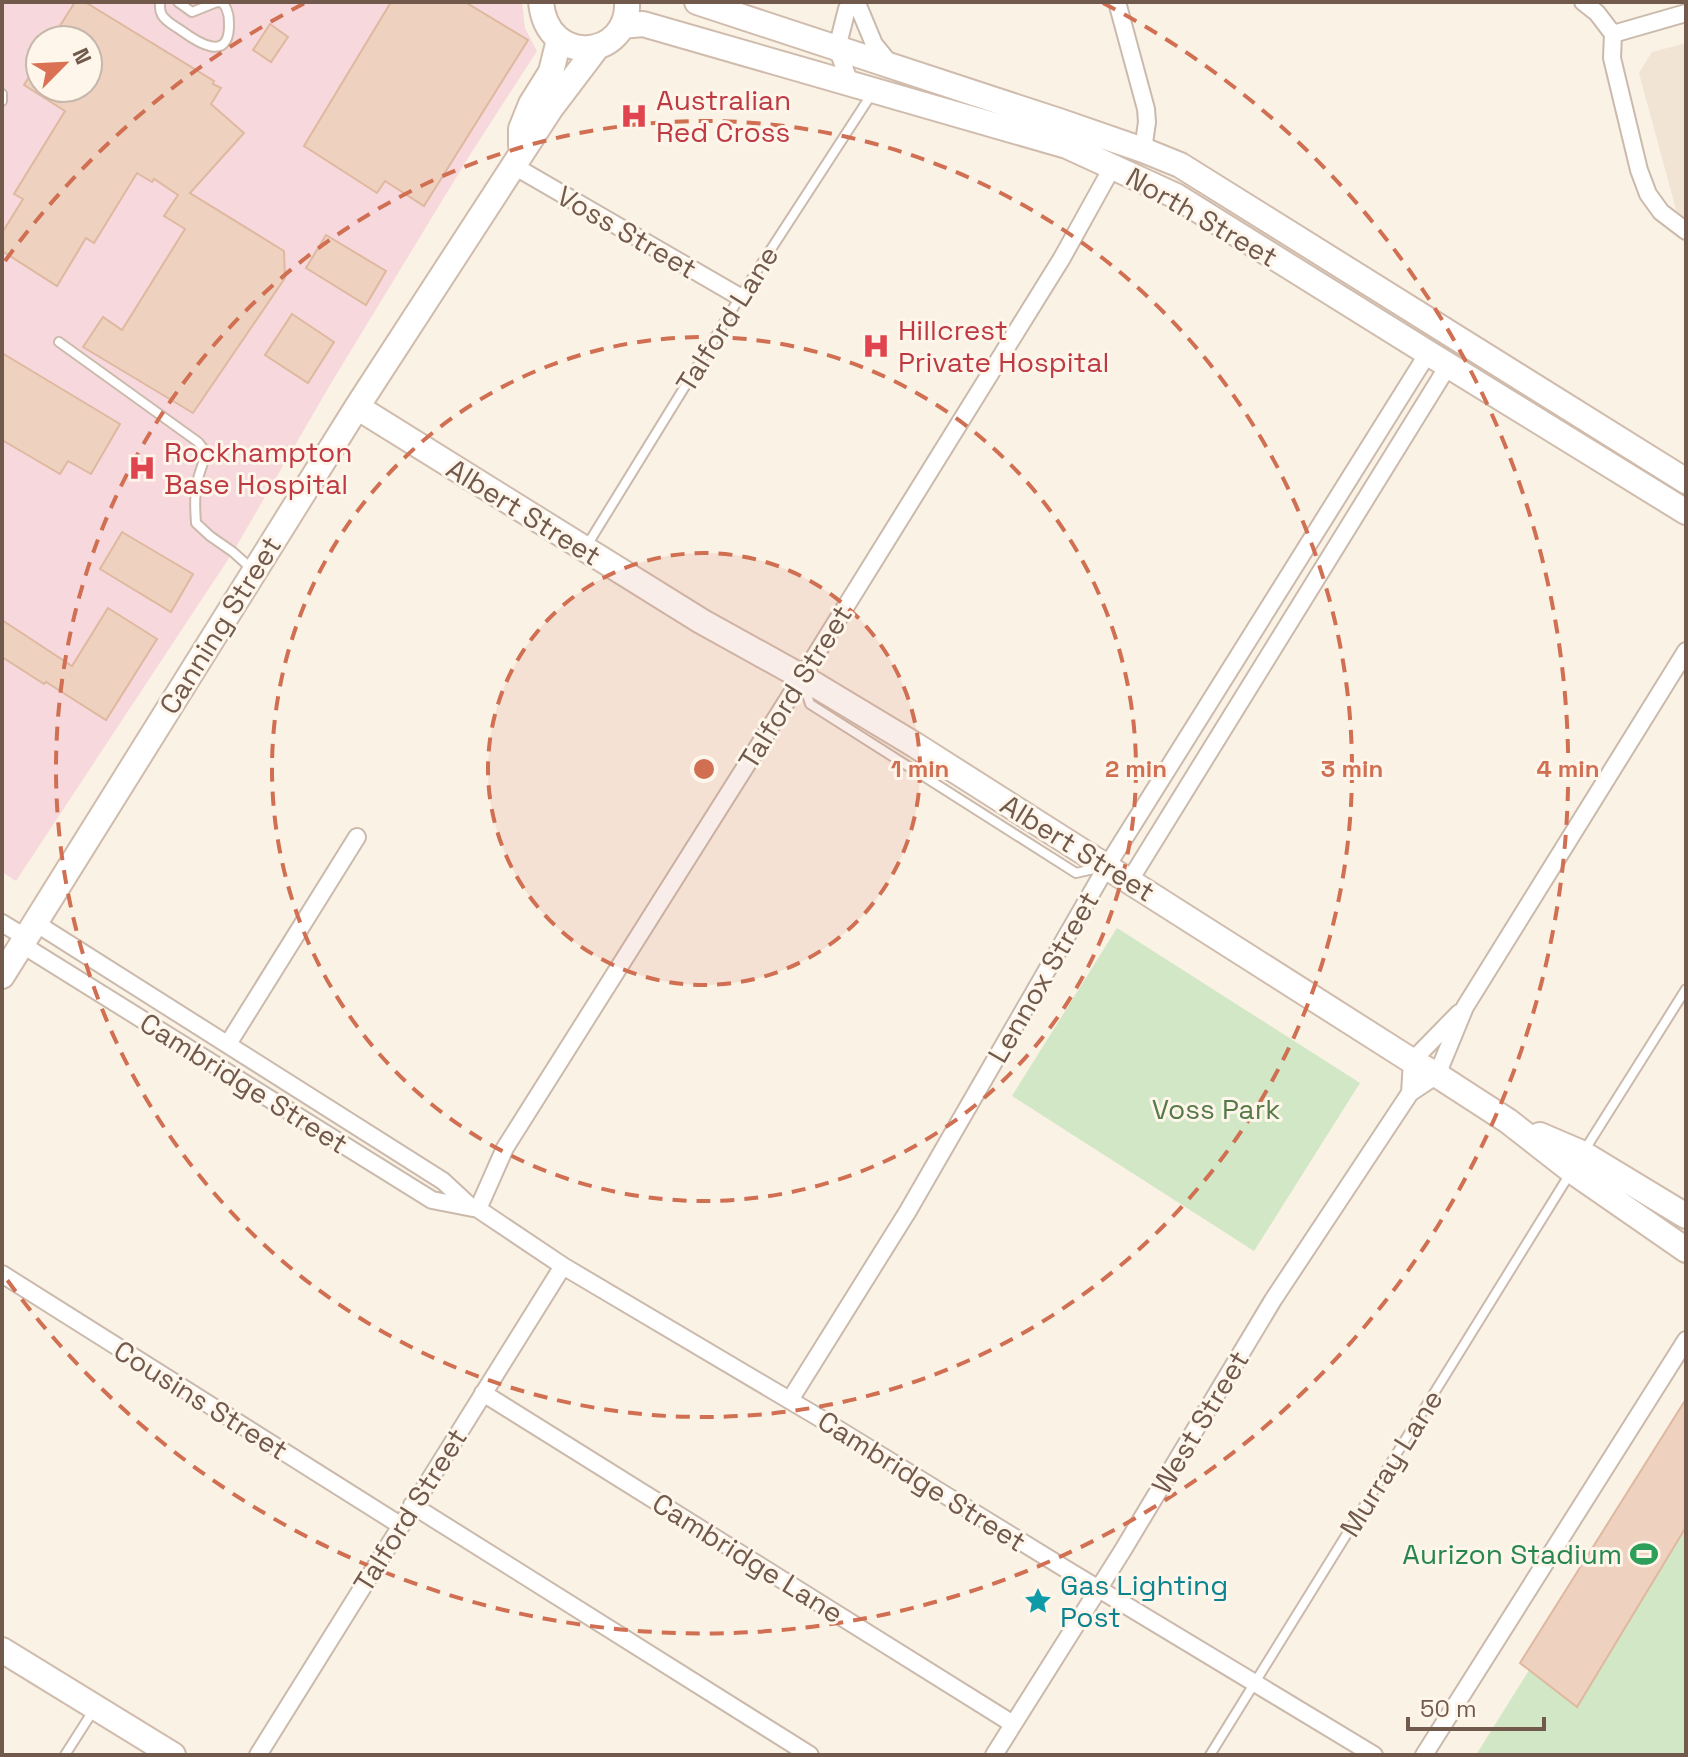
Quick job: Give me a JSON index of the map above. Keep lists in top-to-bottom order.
{
  "streets": {
    "street": [
      "North Street",
      "Voss Street",
      "Albert Street",
      "Canning Street",
      "Talford Street",
      "Lennox Street",
      "Cambridge Street",
      "Cousins Street",
      "West Street",
      "Cambridge Lane"
    ],
    "lane": ["Talford Lane", "Murray Lane"]
  },
  "crossings": [
    ["North Street", "Talford Lane"],
    ["North Street", "Canning Street"],
    ["North Street", "Talford Street"],
    ["North Street", "Lennox Street"],
    ["Voss Street", "Talford Lane"],
    ["Voss Street", "Canning Street"],
    ["Talford Lane", "Albert Street"],
    ["Albert Street", "Canning Street"],
    ["Albert Street", "Talford Street"],
    ["Albert Street", "Lennox Street"],
    ["Albert Street", "West Street"],
    ["Albert Street", "Murray Lane"],
    ["Canning Street", "Cambridge Street"],
    ["Talford Street", "Cambridge Street"],
    ["Talford Street", "Cousins Street"],
    ["Talford Street", "Cambridge Lane"],
    ["Lennox Street", "Cambridge Street"],
    ["Cambridge Street", "West Street"],
    ["Cambridge Street", "Murray Lane"],
    ["West Street", "Cambridge Lane"]
  ],
  "parks": ["Voss Park"],
  "places": {
    "hospital": ["Australian Red Cross", "Hillcrest Private Hospital", "Rockhampton Base Hospital"],
    "sports": ["Aurizon Stadium"],
    "place": ["Gas Lighting Post"]
  },
  "scale_bar": "50 m",
  "north": "top right",
  "rings": [
    "1 min",
    "2 min",
    "3 min",
    "4 min"
  ]
}
